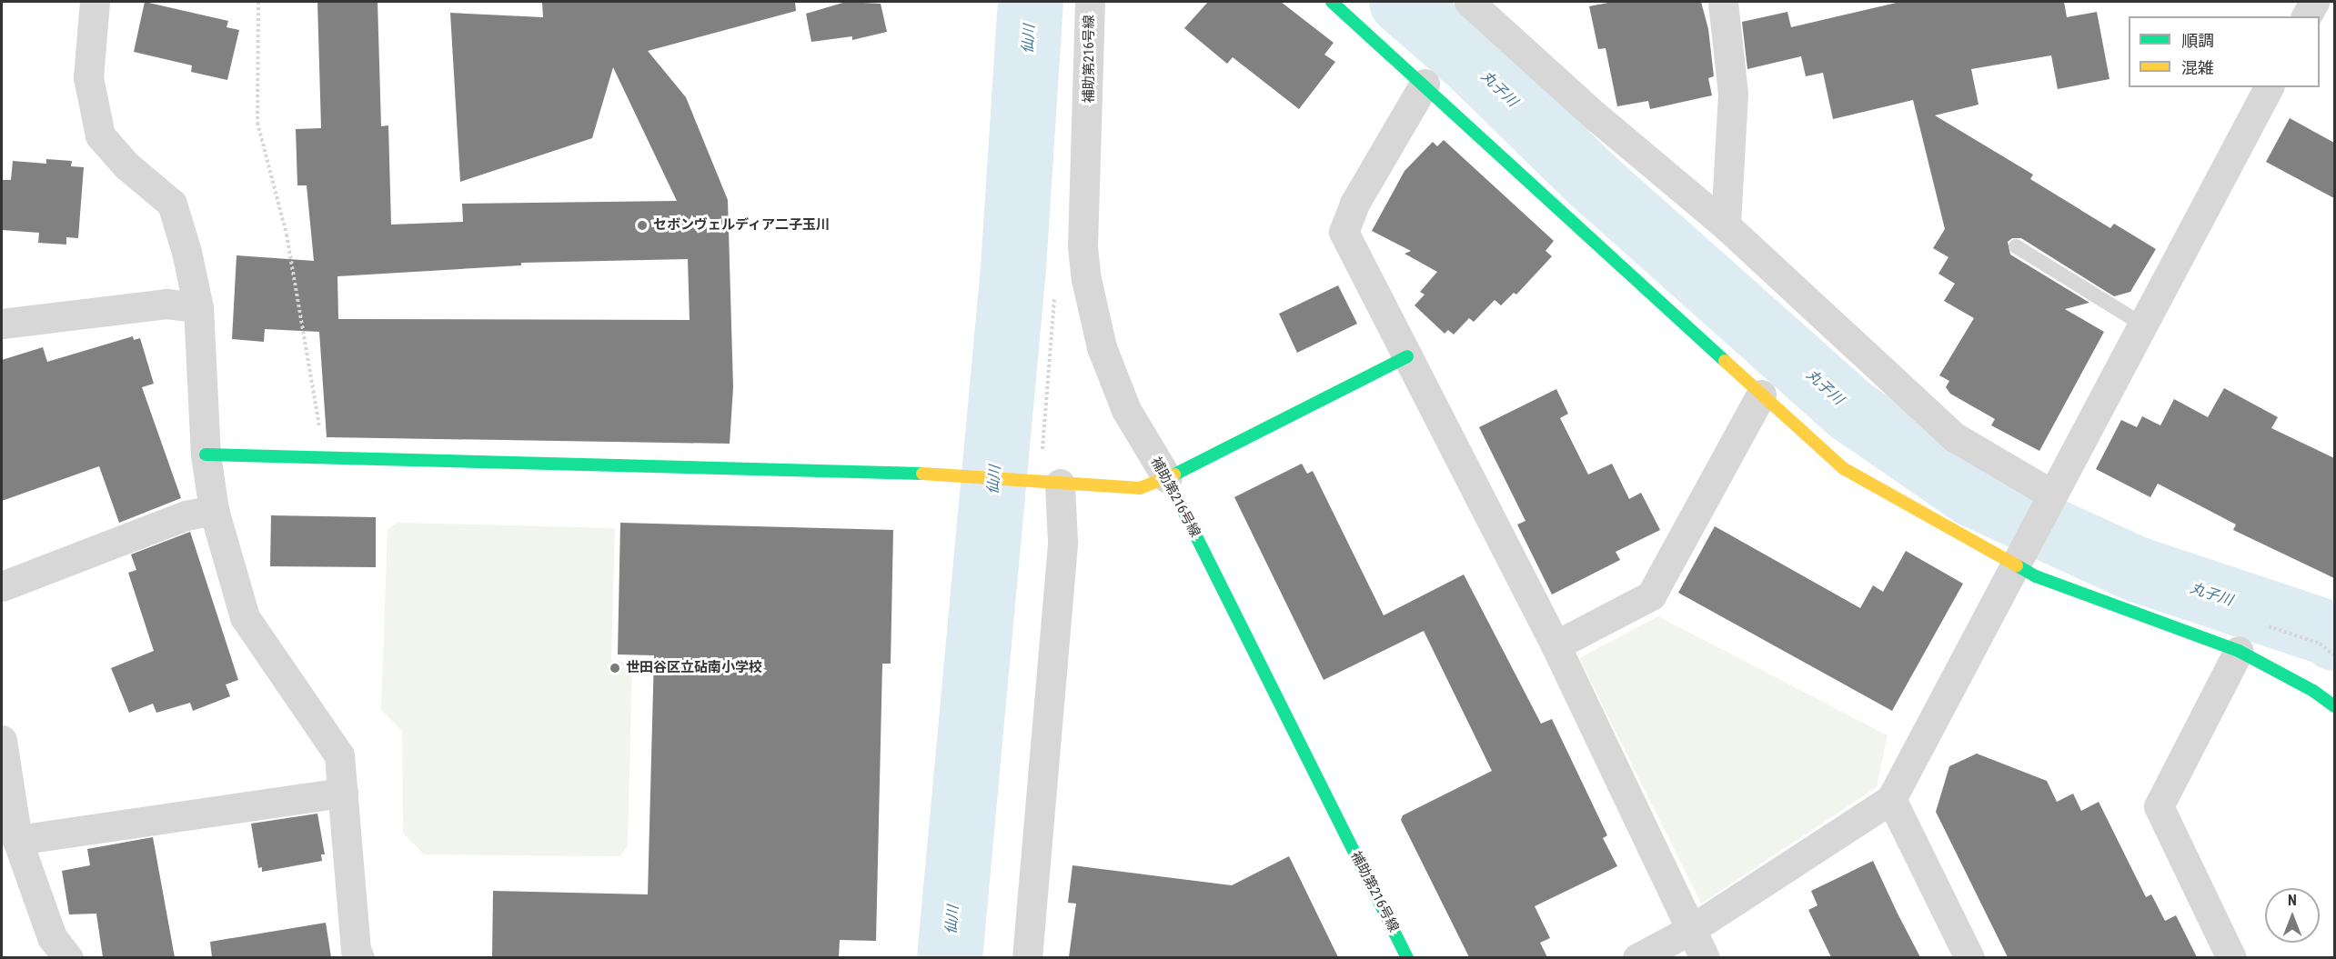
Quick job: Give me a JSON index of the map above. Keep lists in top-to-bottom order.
{
  "streets": {
    "street": ["補助第216号線"]
  },
  "water": ["仙川", "丸子川"],
  "places": ["セボンヴェルディア二子玉川", "世田谷区立砧南小学校"],
  "legend": ["順調", "混雑"],
  "north": "top"
}
